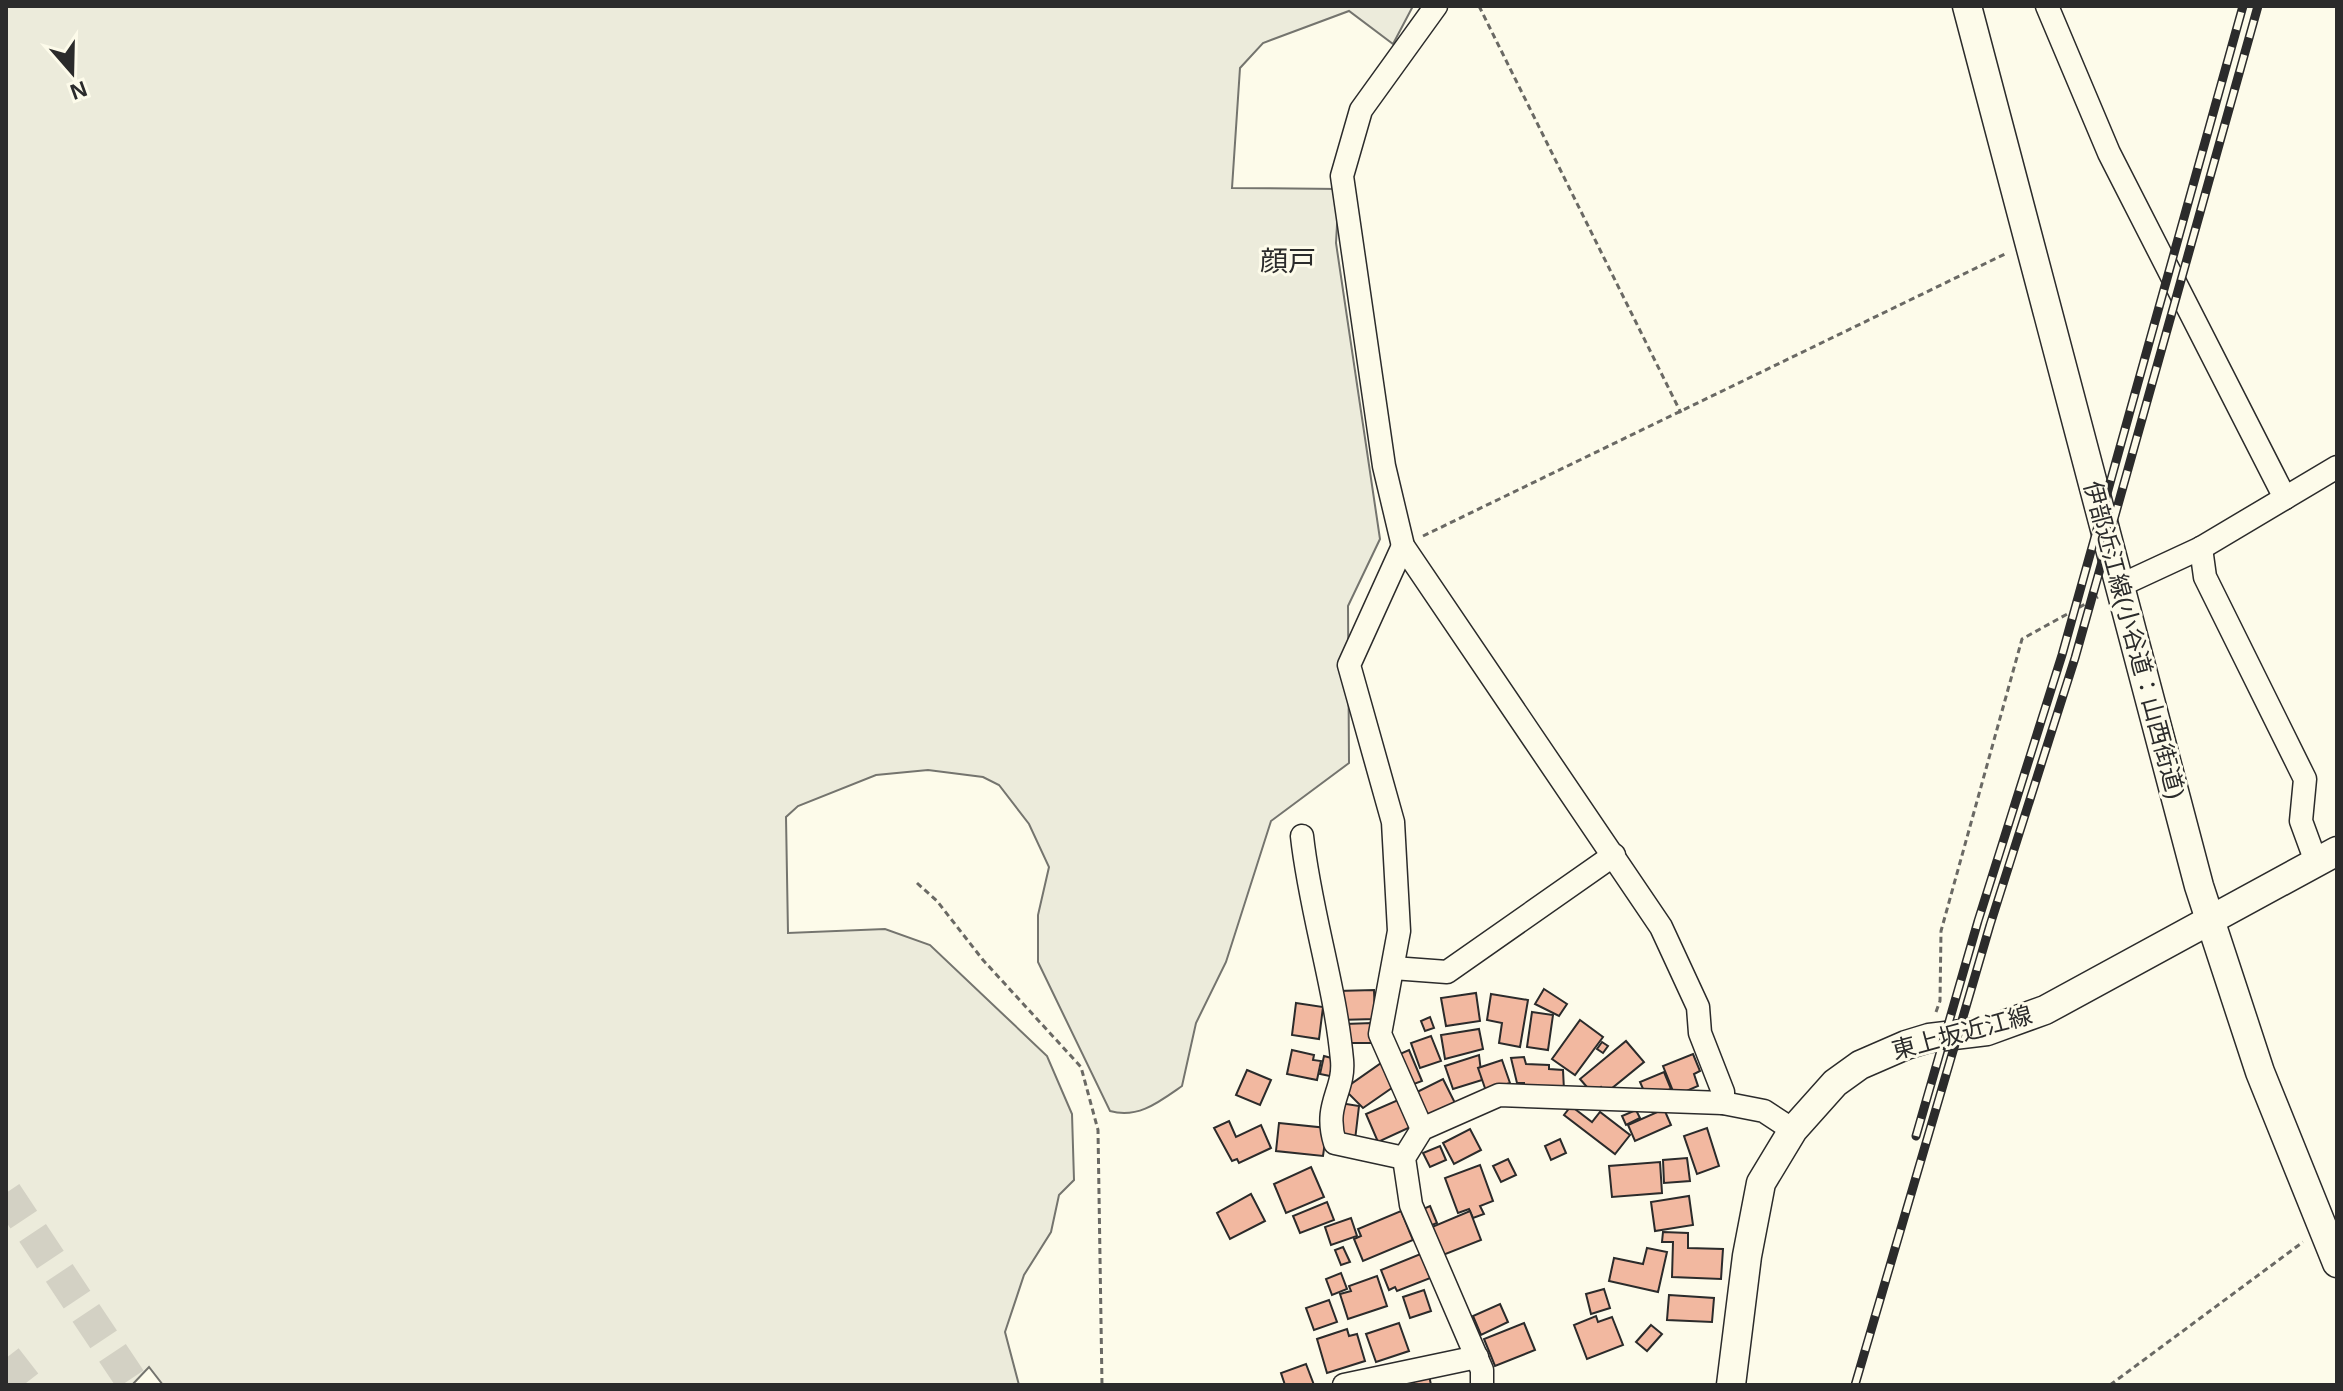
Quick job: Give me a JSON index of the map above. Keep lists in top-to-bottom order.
{
  "streets": {
    "main road": ["伊部近江線(小谷道：山西街道)", "東上坂近江線"]
  },
  "crossings": [
    ["伊部近江線(小谷道：山西街道)", "東上坂近江線"]
  ],
  "districts": ["顔戸"],
  "north": "bottom"
}
